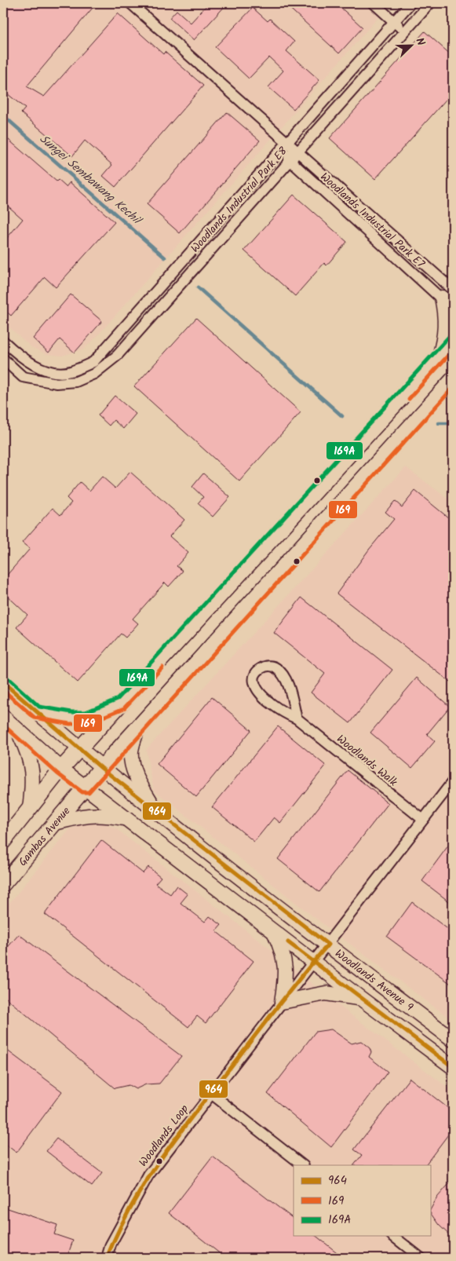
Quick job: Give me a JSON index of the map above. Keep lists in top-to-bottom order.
{
  "streets": {
    "main road": ["Gambas Avenue", "Woodlands Avenue 9"],
    "street": [
      "Woodlands Industrial Park E8",
      "Woodlands Industrial Park E7",
      "Woodlands Walk",
      "Woodlands Loop"
    ]
  },
  "crossings": [
    ["Woodlands Industrial Park E8", "Woodlands Industrial Park E7"],
    ["Gambas Avenue", "Woodlands Avenue 9"],
    ["Woodlands Avenue 9", "Woodlands Loop"]
  ],
  "water": ["Sungei Sembawang Kechil"],
  "lines": ["transit line 169A", "transit line 169", "transit line 964"],
  "legend": ["964", "169", "169A"],
  "north": "top right"
}
